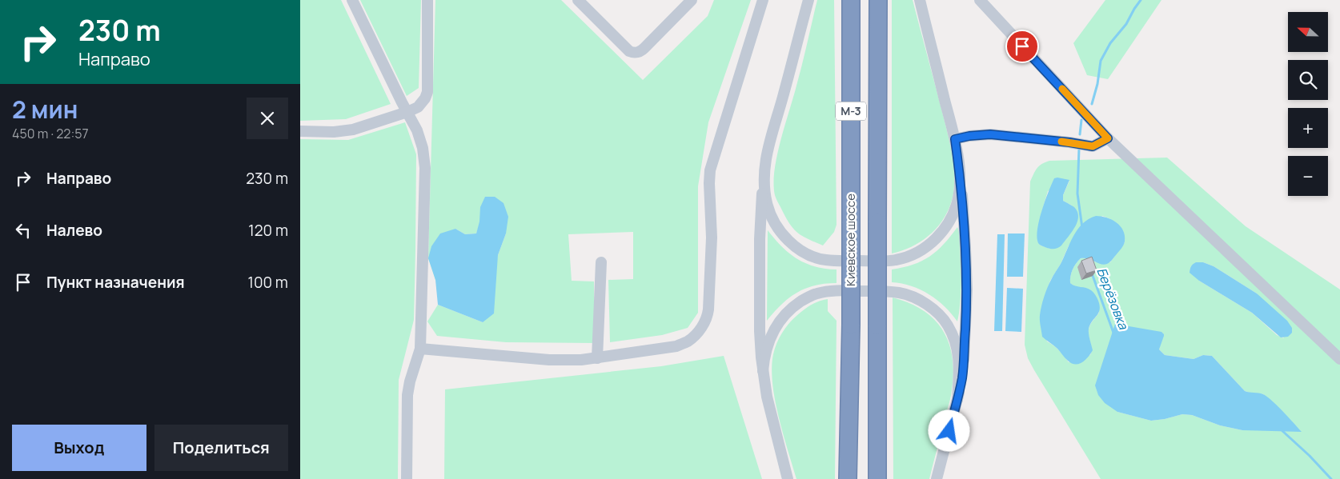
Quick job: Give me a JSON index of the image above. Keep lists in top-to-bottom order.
{
  "streets": {
    "highway": ["М-3", "Киевское шоссе"]
  },
  "water": ["Берёзовка"],
  "north": "left",
  "page": {
    "turn": ["230 m", "Направо"],
    "map_buttons": ["+", "−"],
    "heading": ["2 мин", "450 m · 22:57"],
    "list": [
      {
        "name": "Направо",
        "value": "230 m"
      },
      {
        "name": "Налево",
        "value": "120 m"
      },
      {
        "name": "Пункт назначения",
        "value": "100 m"
      }
    ],
    "buttons": ["Выход", "Поделиться"]
  }
}
